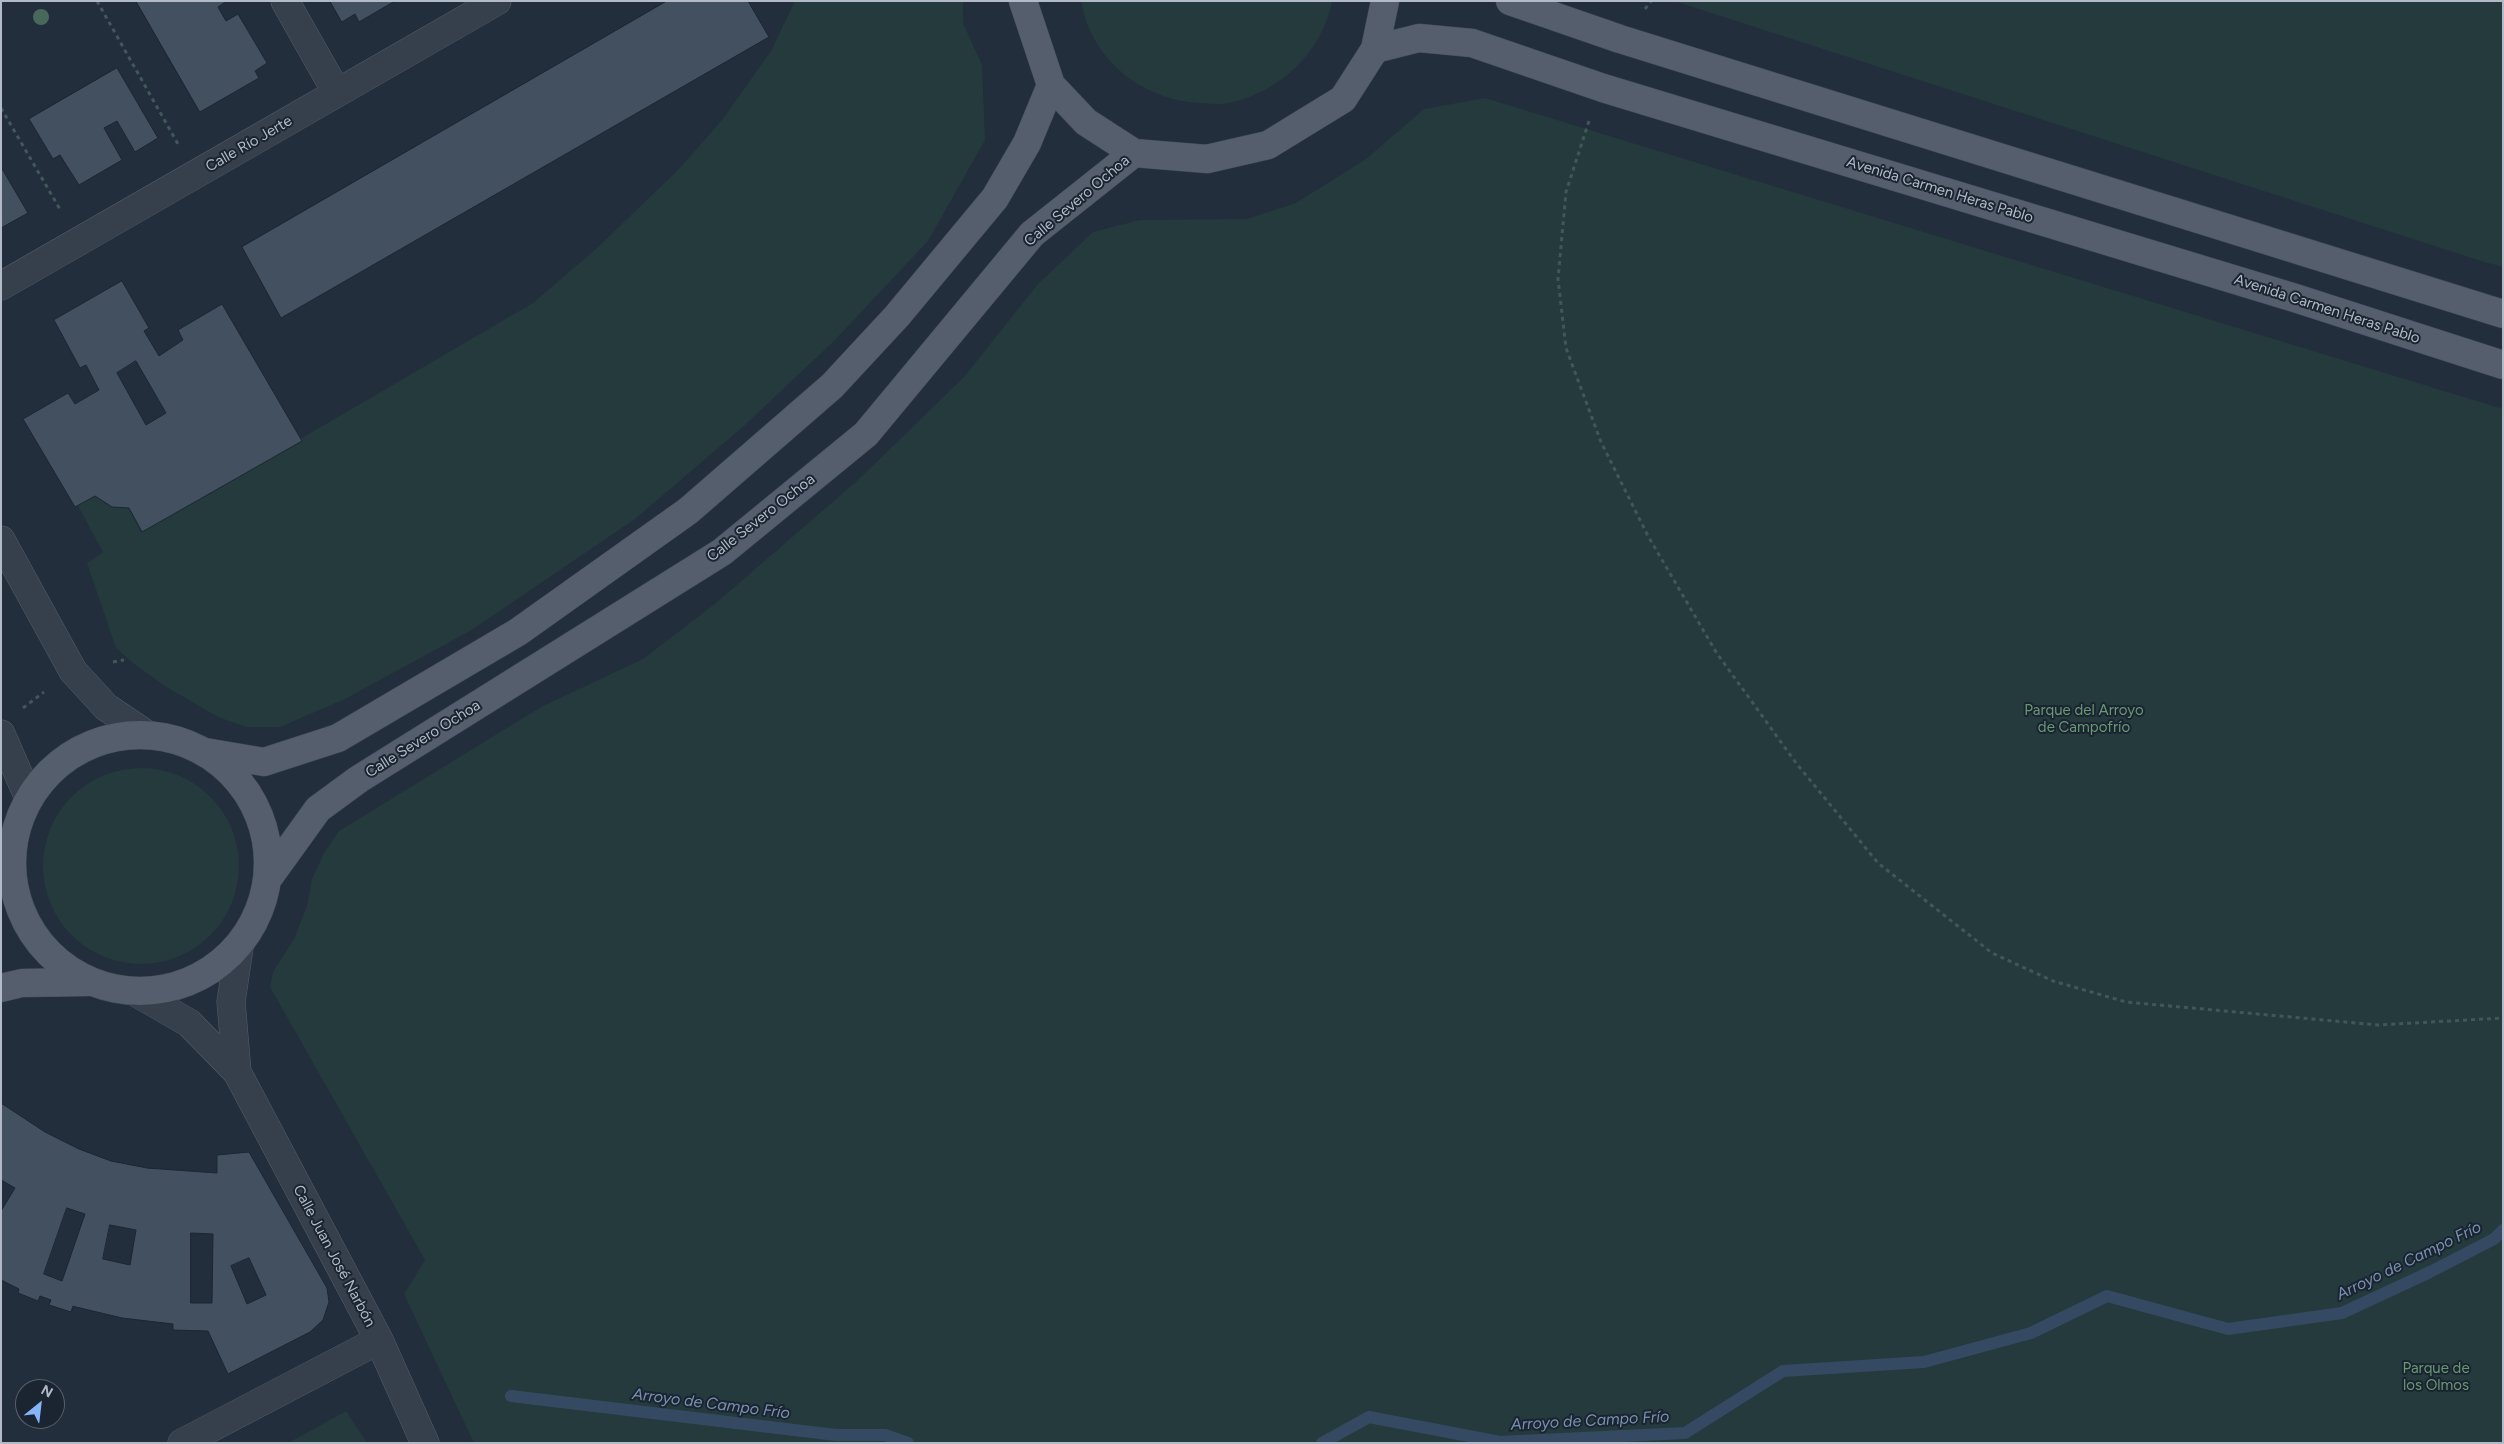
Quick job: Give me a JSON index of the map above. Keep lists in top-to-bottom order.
{
  "streets": {
    "main road": ["Avenida Carmen Heras Pablo", "Calle Severo Ochoa"],
    "street": ["Calle Río Jerte", "Calle Juan José Narbón"]
  },
  "water": ["Arroyo de Campo Frío"],
  "parks": ["Parque del Arroyo de Campofrío", "Parque de los Olmos"],
  "north": "top right"
}
